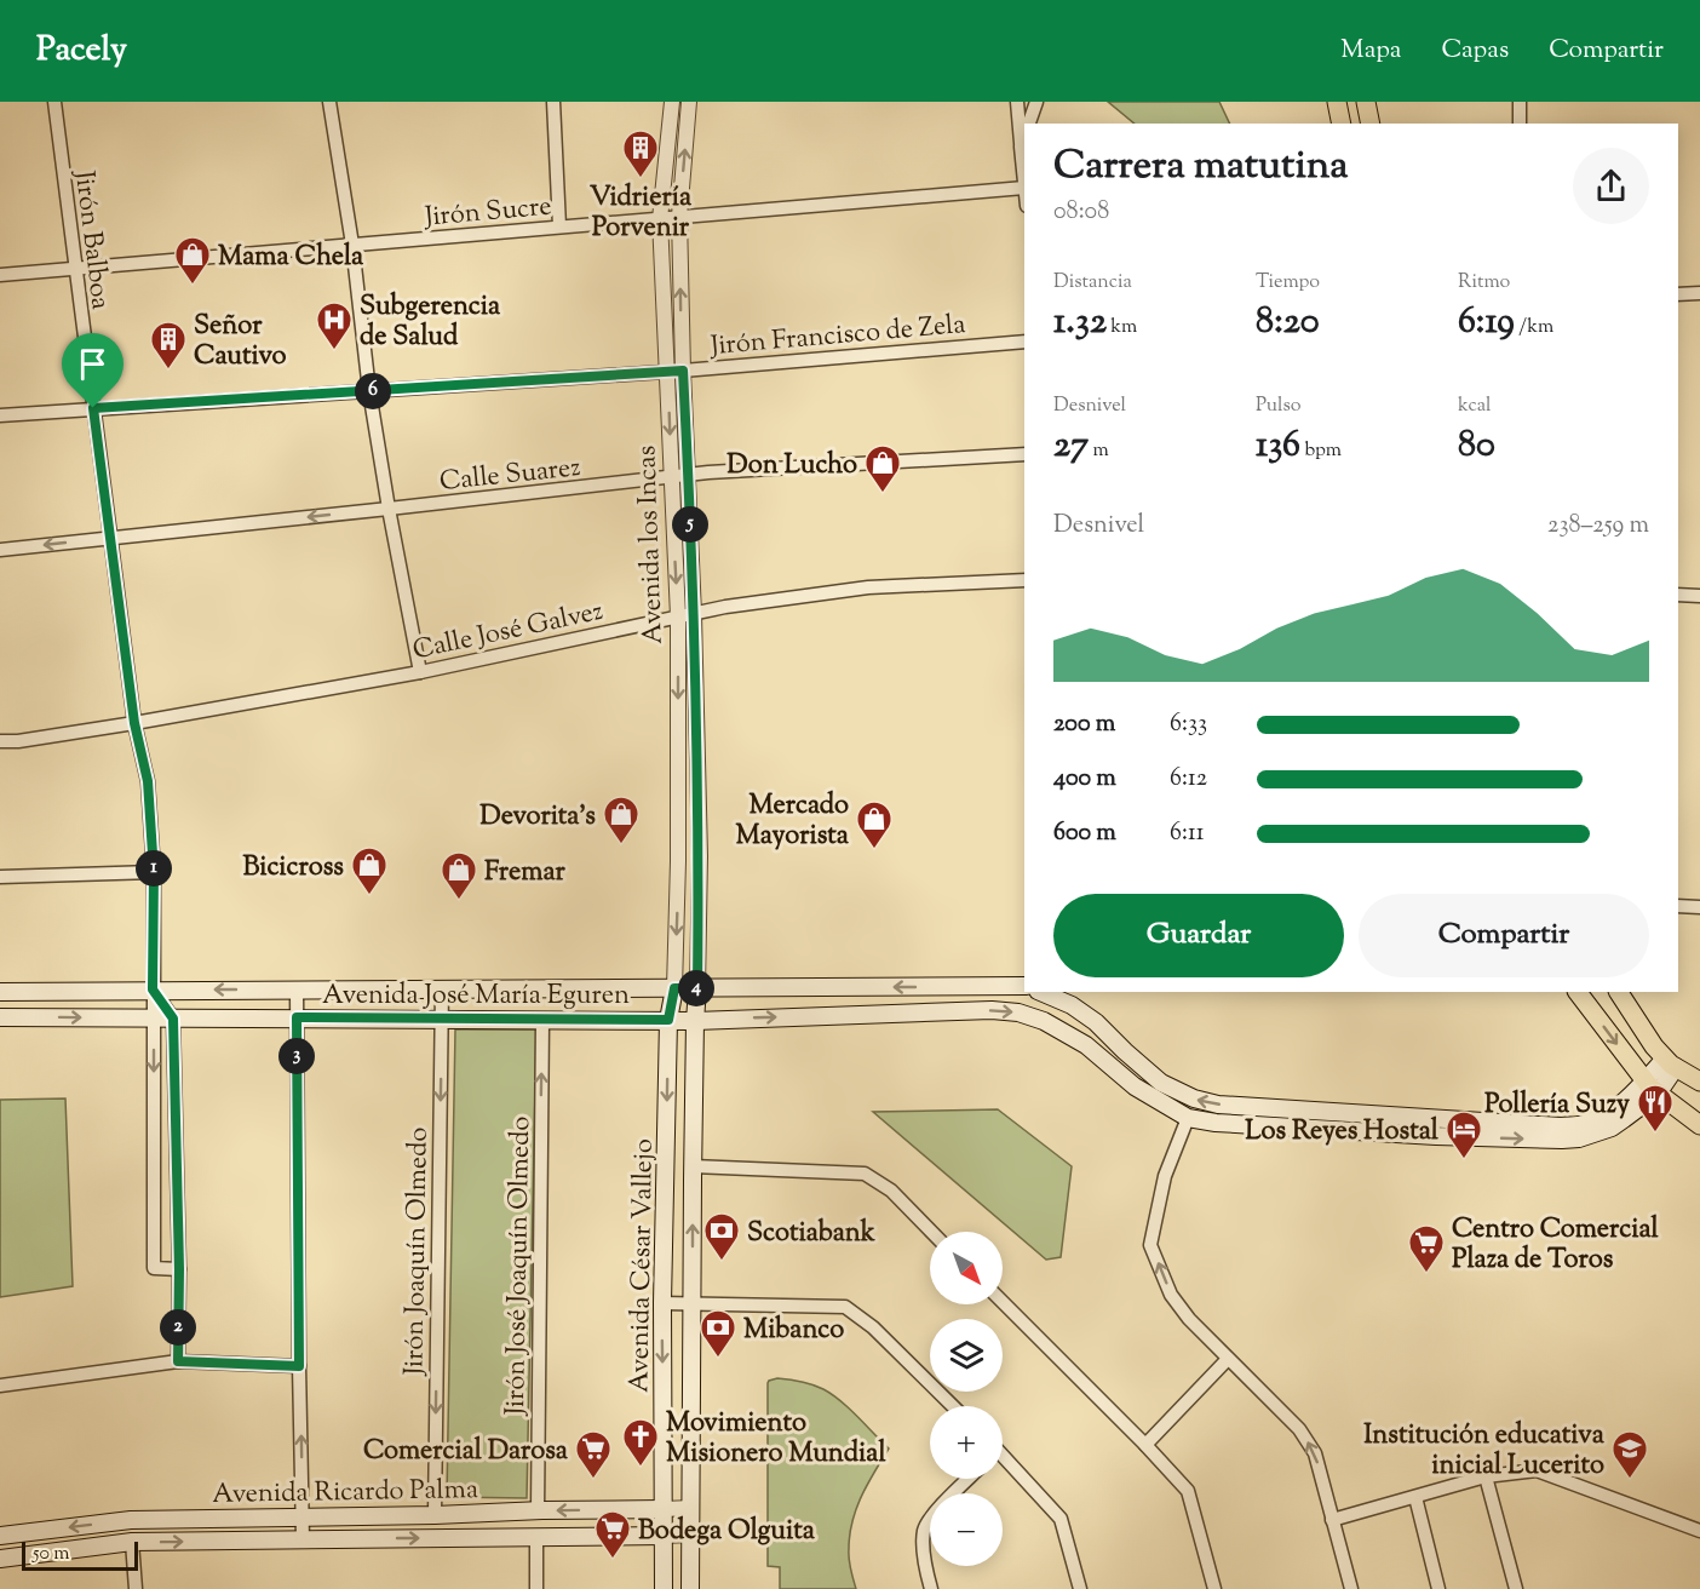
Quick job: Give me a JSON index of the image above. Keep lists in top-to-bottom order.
{
  "streets": {
    "main road": ["Avenida José María Eguren", "Avenida César Vallejo", "Avenida Ricardo Palma"],
    "street": [
      "Jirón Sucre",
      "Jirón Balboa",
      "Jirón Francisco de Zela",
      "Calle Suarez",
      "Avenida los Incas",
      "Calle José Galvez",
      "Jirón Joaquín Olmedo",
      "Jirón José Joaquín Olmedo"
    ]
  },
  "crossings": [
    ["Jirón Sucre", "Jirón Balboa"],
    ["Jirón Sucre", "Avenida los Incas"],
    ["Jirón Balboa", "Jirón Francisco de Zela"],
    ["Jirón Balboa", "Calle Suarez"],
    ["Jirón Balboa", "Calle José Galvez"],
    ["Jirón Balboa", "Avenida José María Eguren"],
    ["Jirón Francisco de Zela", "Avenida los Incas"],
    ["Calle Suarez", "Avenida los Incas"],
    ["Avenida los Incas", "Calle José Galvez"],
    ["Avenida los Incas", "Avenida José María Eguren"],
    ["Avenida los Incas", "Avenida César Vallejo"],
    ["Avenida José María Eguren", "Jirón Joaquín Olmedo"],
    ["Avenida José María Eguren", "Jirón José Joaquín Olmedo"],
    ["Avenida José María Eguren", "Avenida César Vallejo"],
    ["Jirón Joaquín Olmedo", "Avenida Ricardo Palma"],
    ["Jirón José Joaquín Olmedo", "Avenida Ricardo Palma"],
    ["Avenida César Vallejo", "Avenida Ricardo Palma"]
  ],
  "one_way": ["Calle Suarez", "Jirón Joaquín Olmedo", "Jirón José Joaquín Olmedo"],
  "places": {
    "building": ["Vidriería Porvenir", "Señor Cautivo"],
    "shop": [
      "Mama Chela",
      "Don Lucho",
      "Devorita's",
      "Mercado Mayorista",
      "Bicicross",
      "Fremar"
    ],
    "hospital": ["Subgerencia de Salud"],
    "restaurant": ["Pollería Suzy"],
    "hotel": ["Los Reyes Hostal"],
    "bank": ["Scotiabank", "Mibanco"],
    "supermarket": ["Centro Comercial Plaza de Toros", "Comercial Darosa", "Bodega Olguita"],
    "church": ["Movimiento Misionero Mundial"],
    "school or university": ["Institución educativa inicial Lucerito"]
  },
  "scale_bar": "50 m",
  "north": "bottom right",
  "page": {
    "header": "Pacely",
    "nav": ["Mapa", "Capas", "Compartir"],
    "heading": ["Carrera matutina", "08:08"],
    "stats": [
      ["Distancia", "1.32 km"],
      ["Tiempo", "8:20"],
      ["Ritmo", "6:19 /km"],
      ["Desnivel", "27 m"],
      ["Pulso", "136 bpm"],
      ["kcal", "80"]
    ],
    "pins": [
      "6",
      "5",
      "1",
      "4",
      "3",
      "2"
    ],
    "chart": ["Desnivel", "238–259 m"],
    "list": [
      {
        "name": "200 m",
        "note": "6:33"
      },
      {
        "name": "400 m",
        "note": "6:12"
      },
      {
        "name": "600 m",
        "note": "6:11"
      }
    ],
    "buttons": ["Guardar", "Compartir"],
    "map_buttons": ["+", "−"],
    "scale": "50 m"
  }
}
